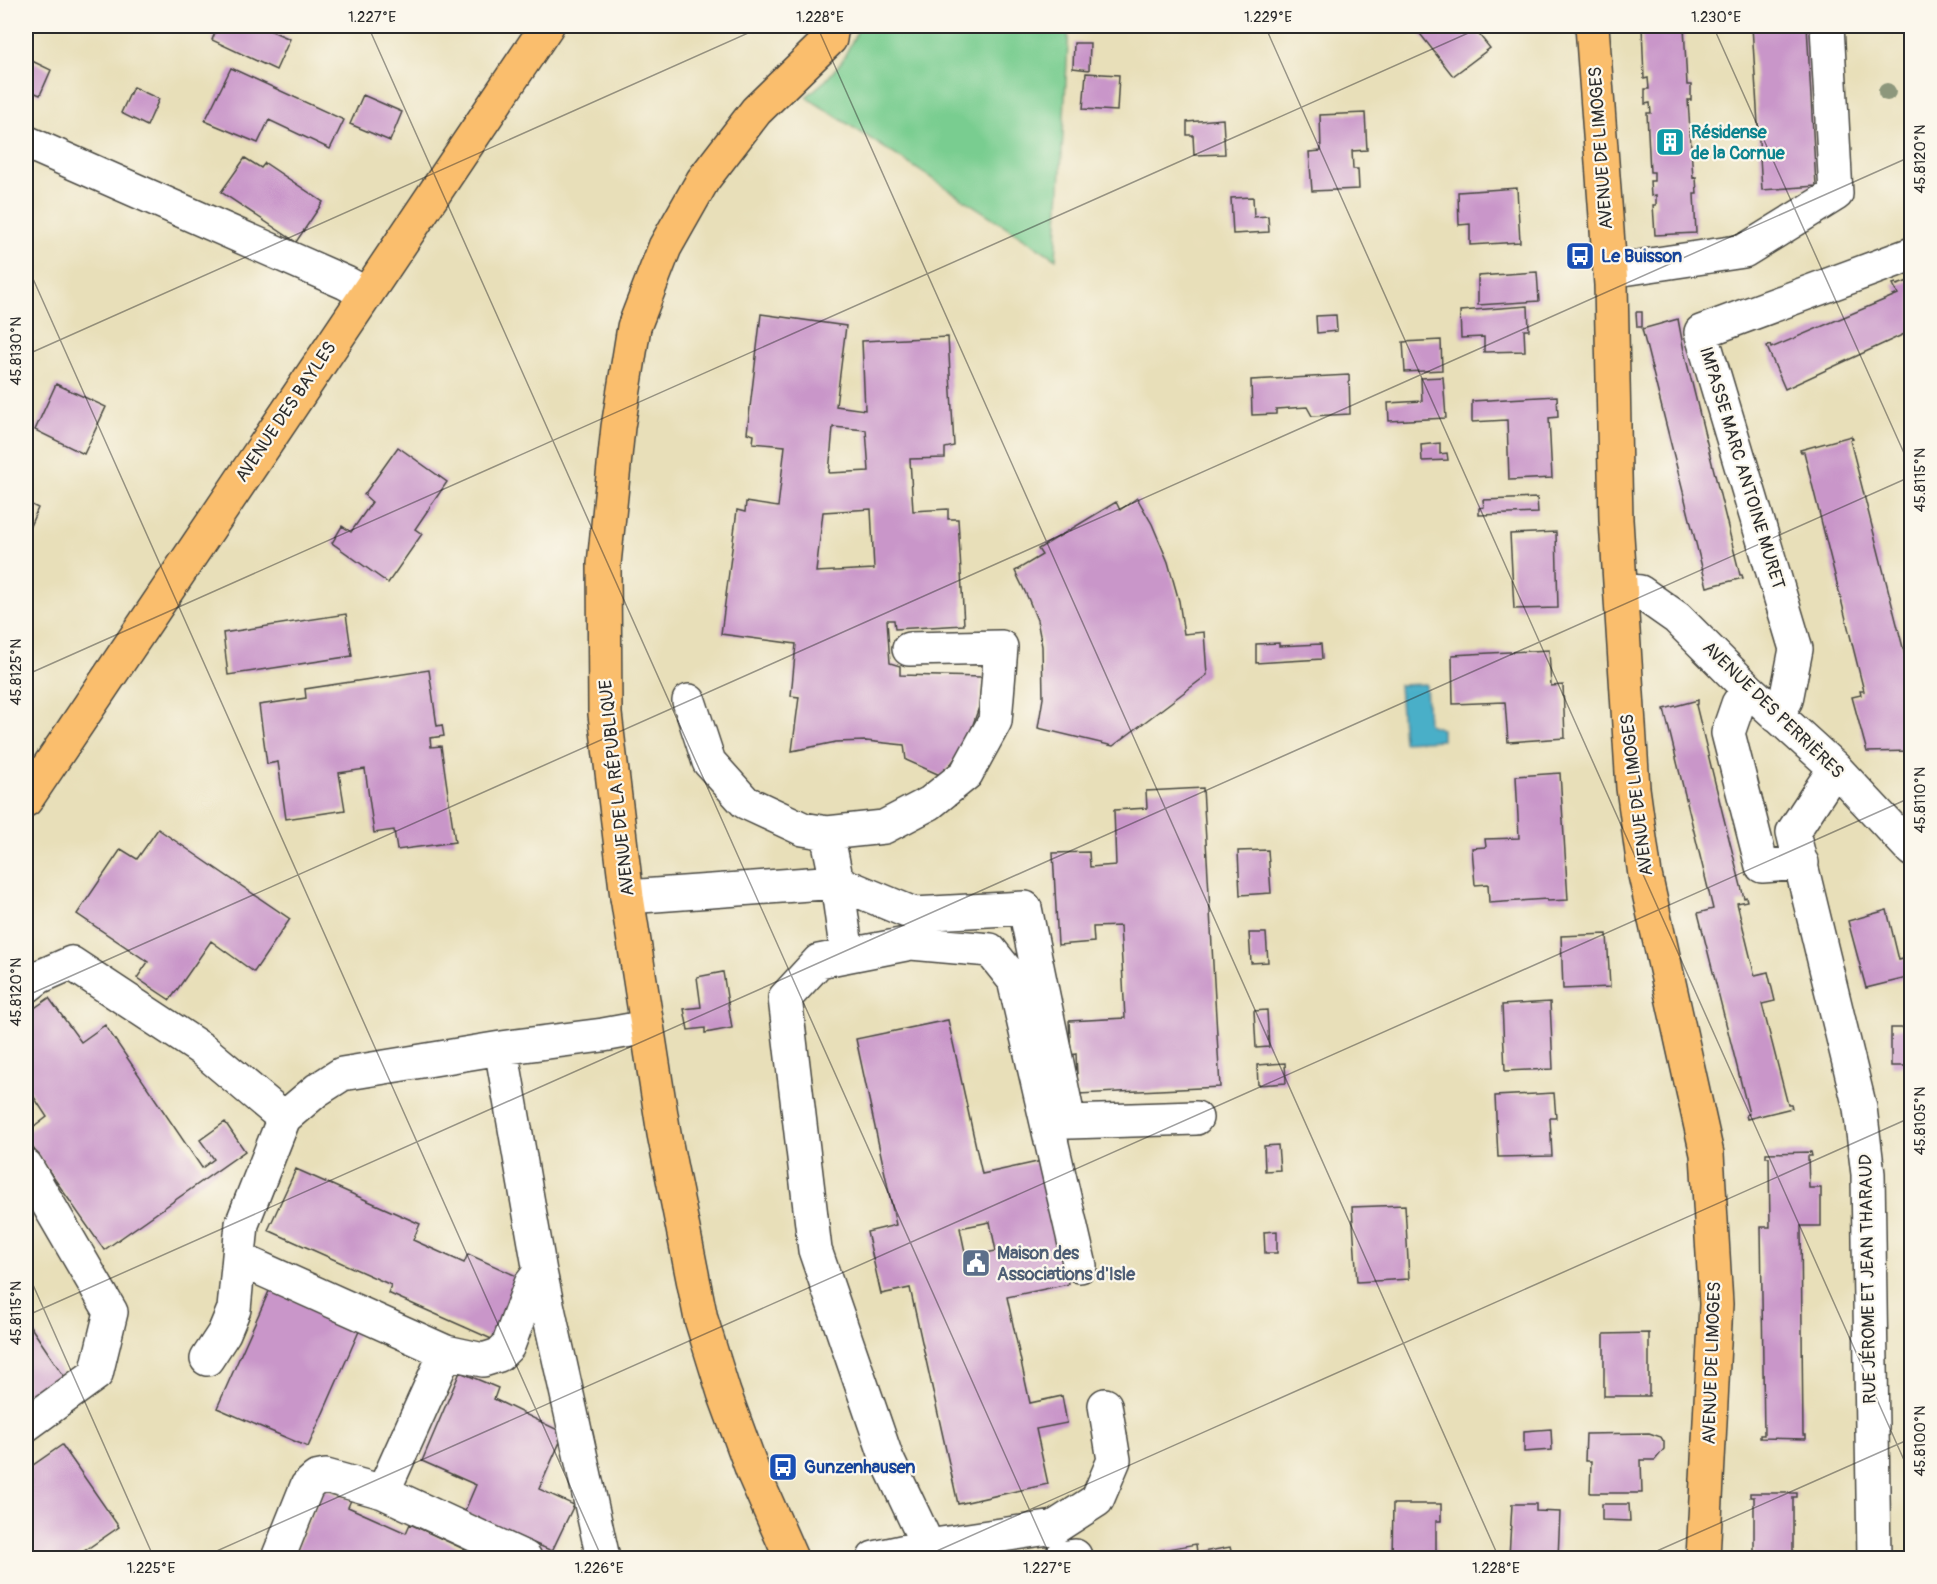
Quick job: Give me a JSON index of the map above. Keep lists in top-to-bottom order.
{
  "streets": {
    "main road": ["AVENUE DE LIMOGES", "AVENUE DES BAYLES", "AVENUE DE LA RÉPUBLIQUE"],
    "street": ["IMPASSE MARC ANTOINE MURET", "AVENUE DES PERRIÈRES", "RUE JÉROME ET JEAN THARAUD"]
  },
  "crossings": [
    ["AVENUE DE LIMOGES", "AVENUE DES PERRIÈRES"],
    ["IMPASSE MARC ANTOINE MURET", "AVENUE DES PERRIÈRES"],
    ["AVENUE DES PERRIÈRES", "RUE JÉROME ET JEAN THARAUD"]
  ],
  "places": {
    "building": ["Résidense de la Cornue"],
    "bus stop": ["Le Buisson", "Gunzenhausen"],
    "public building": ["Maison des Associations d'Isle"]
  },
  "coordinates": [
    "1.227°E",
    "1.228°E",
    "1.229°E",
    "1.230°E",
    "45.8120°N",
    "45.8130°N",
    "45.8115°N",
    "45.8125°N",
    "45.8110°N",
    "45.8105°N",
    "45.8100°N",
    "1.225°E",
    "1.226°E"
  ]
}
